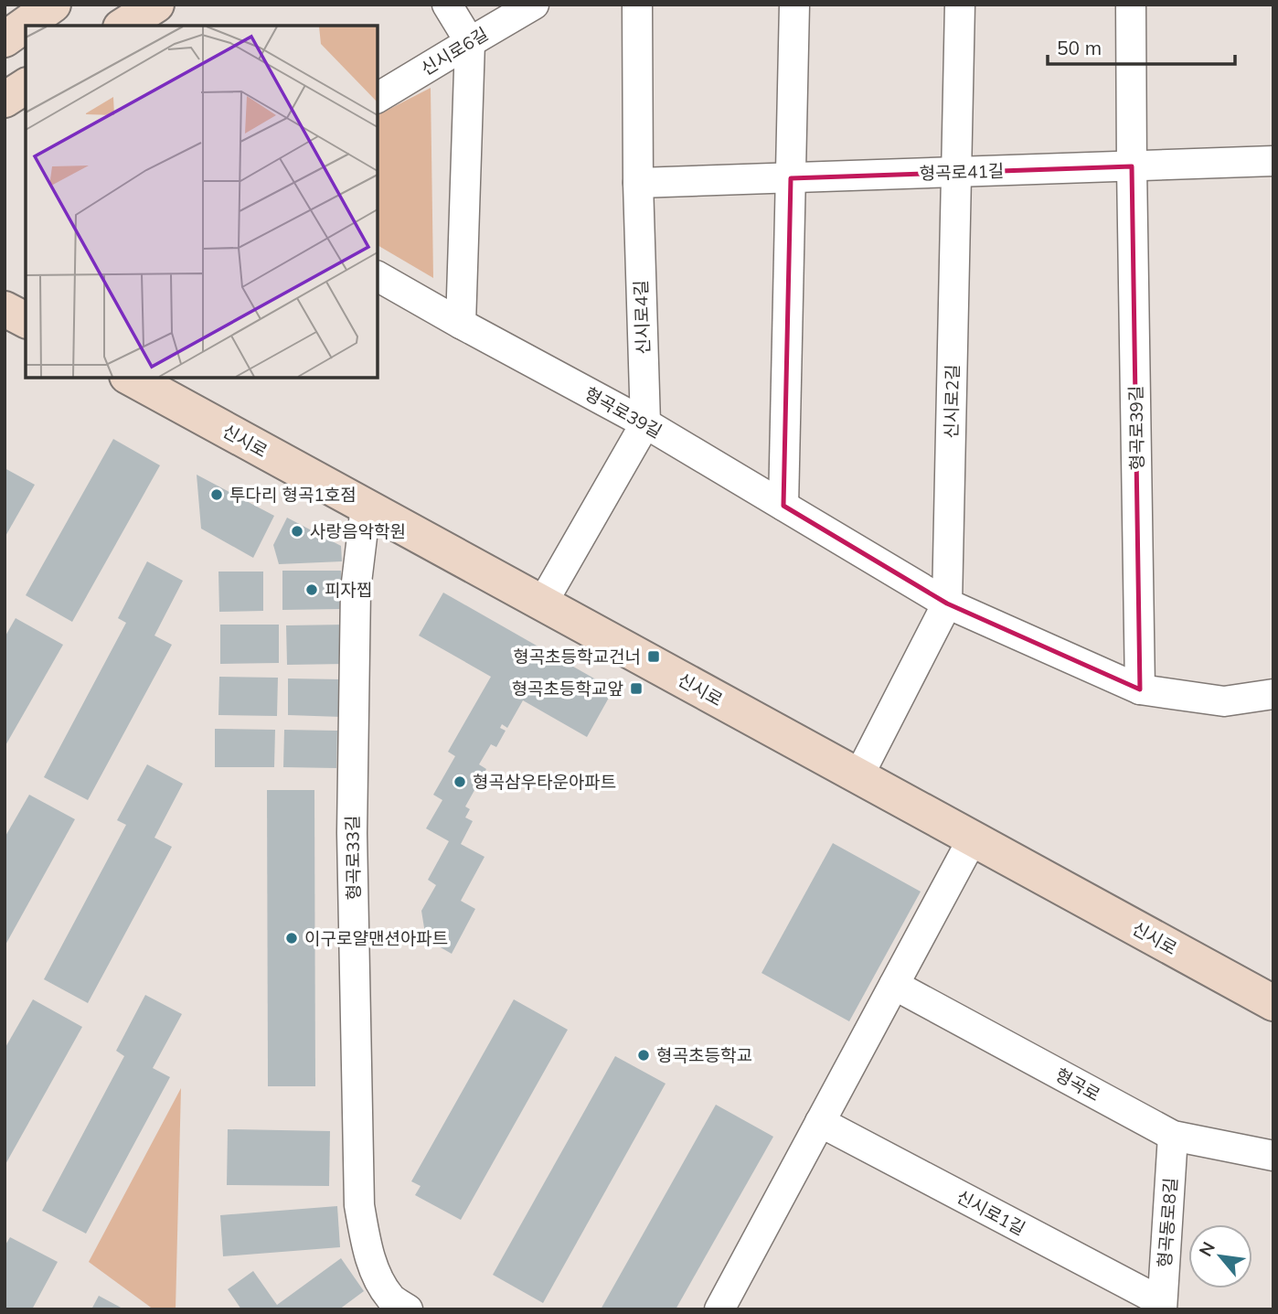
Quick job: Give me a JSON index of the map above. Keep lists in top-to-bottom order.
{
  "streets": {
    "street": [
      "신시로6길",
      "형곡로41길",
      "신시로4길",
      "신시로2길",
      "형곡로39길",
      "신시로",
      "형곡로33길",
      "형곡로",
      "신시로1길",
      "형곡동로8길"
    ]
  },
  "crossings": [
    ["형곡로41길", "신시로4길"],
    ["형곡로41길", "신시로2길"],
    ["형곡로41길", "형곡로39길"],
    ["신시로4길", "형곡로39길"],
    ["신시로2길", "형곡로39길"],
    ["신시로2길", "신시로"],
    ["신시로", "형곡로33길"],
    ["형곡로", "형곡동로8길"],
    ["신시로1길", "형곡동로8길"]
  ],
  "places": {
    "other": [
      "투다리 형곡1호점",
      "사랑음악학원",
      "피자찝",
      "형곡삼우타운아파트",
      "이구로얄맨션아파트",
      "형곡초등학교"
    ],
    "transit": ["형곡초등학교건너", "형곡초등학교앞"]
  },
  "scale_bar": "50 m",
  "north": "top left"
}
